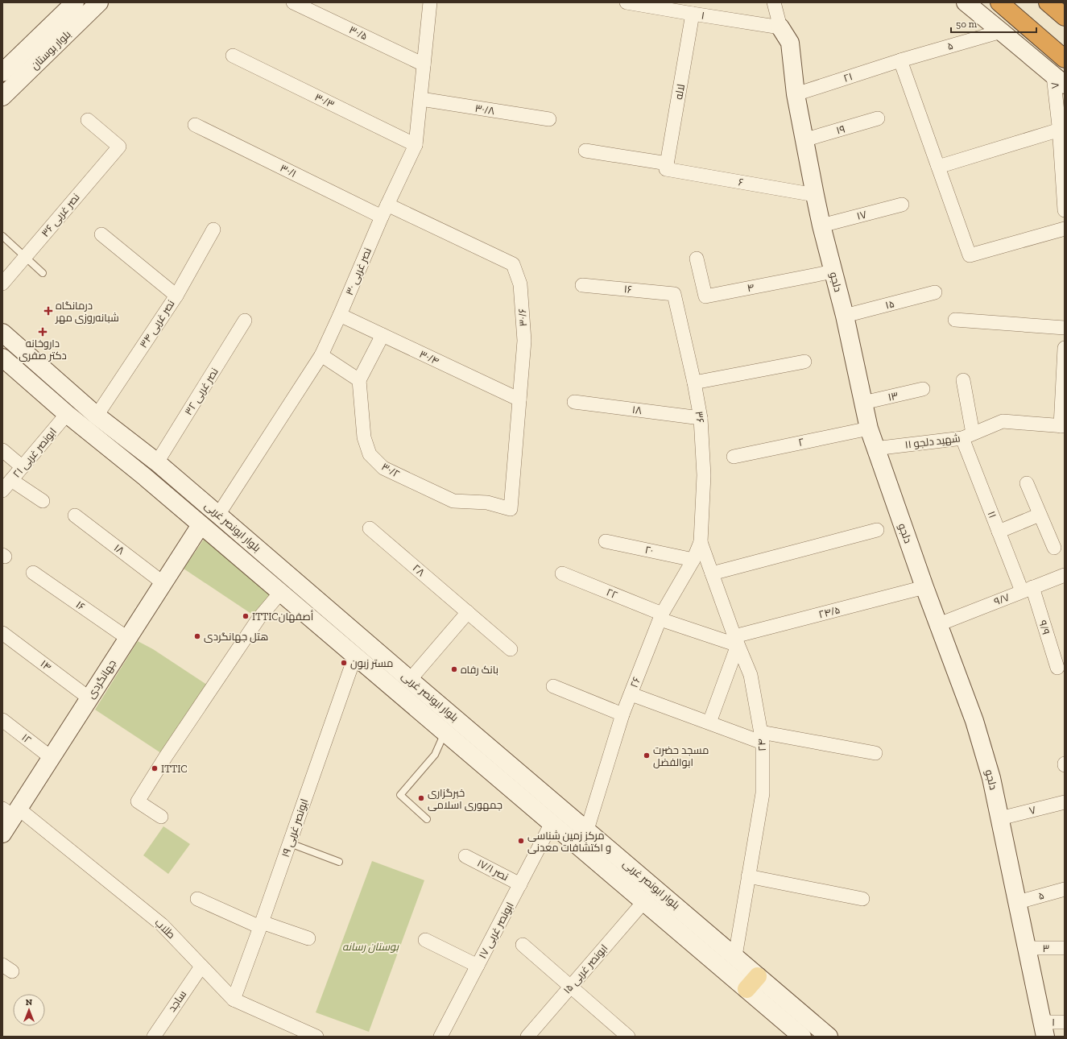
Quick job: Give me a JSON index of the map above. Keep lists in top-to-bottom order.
{
  "streets": {
    "main road": [
      "بلوار بوستان",
      "دلجو",
      "بلوار ابونصر غربی",
      "جهانگردی"
    ],
    "street": [
      "۱",
      "۳۰/۵",
      "۵",
      "۲۱",
      "۷",
      "لاله",
      "۳۰/۳",
      "۳۰/۸",
      "۱۹",
      "۳۰/۱",
      "۶",
      "نصر غربی ۳۶",
      "۱۷",
      "نصر غربی ۳۰",
      "۴",
      "۱۶",
      "۱۵",
      "۳۰/۶",
      "نصر غربی ۳۴",
      "۳۰/۴",
      "نصر غربی ۳۲",
      "۱۳",
      "۱۸",
      "۳۶",
      "شهید دلجو ۱۱",
      "۲",
      "ابونصر غربی ۲۱",
      "۳۰/۲",
      "۱۱",
      "۲۰",
      "۲۸",
      "۲۲",
      "۹/۷",
      "۲۴/۵",
      "۹/۹",
      "۱۴",
      "۲۶",
      "۱۲",
      "۲۴",
      "ابونصر غربی ۱۹",
      "نصر ۱۷/۱",
      "طلاب",
      "ابونصر غربی ۱۷",
      "۳",
      "ابونصر غربی ۱۵",
      "ساجد"
    ]
  },
  "crossings": [
    ["۱", "لاله"],
    ["۱", "دلجو"],
    ["۳۰/۵", "نصر غربی ۳۰"],
    ["۵", "۲۱"],
    ["۵", "دلجو"],
    ["۲۱", "دلجو"],
    ["۷", "دلجو"],
    ["لاله", "۶"],
    ["۳۰/۳", "نصر غربی ۳۰"],
    ["۳۰/۸", "نصر غربی ۳۰"],
    ["۱۹", "دلجو"],
    ["۳۰/۱", "نصر غربی ۳۰"],
    ["۳۰/۱", "۳۰/۶"],
    ["۶", "دلجو"],
    ["۱۷", "دلجو"],
    ["نصر غربی ۳۰", "۳۰/۶"],
    ["نصر غربی ۳۰", "۳۰/۴"],
    ["نصر غربی ۳۰", "بلوار ابونصر غربی"],
    ["دلجو", "۴"],
    ["دلجو", "۱۵"],
    ["دلجو", "۱۳"],
    ["دلجو", "شهید دلجو ۱۱"],
    ["دلجو", "۲"],
    ["دلجو", "۹/۷"],
    ["دلجو", "۲۴/۵"],
    ["دلجو", "۳"],
    ["۱۶", "۳۶"],
    ["۱۶", "جهانگردی"],
    ["۳۰/۶", "۳۰/۴"],
    ["۳۰/۶", "۳۰/۲"],
    ["نصر غربی ۳۴", "بلوار ابونصر غربی"],
    ["نصر غربی ۳۲", "بلوار ابونصر غربی"],
    ["۱۸", "۳۶"],
    ["۱۸", "جهانگردی"],
    ["۳۶", "۲۶"],
    ["۳۶", "۲۴"],
    ["شهید دلجو ۱۱", "۱۱"],
    ["ابونصر غربی ۲۱", "بلوار ابونصر غربی"],
    ["۱۱", "۹/۷"],
    ["۱۱", "۹/۹"],
    ["بلوار ابونصر غربی", "جهانگردی"],
    ["بلوار ابونصر غربی", "۲۶"],
    ["بلوار ابونصر غربی", "۲۴"],
    ["بلوار ابونصر غربی", "ابونصر غربی ۱۹"],
    ["بلوار ابونصر غربی", "ابونصر غربی ۱۷"],
    ["بلوار ابونصر غربی", "ابونصر غربی ۱۵"],
    ["۲۰", "۲۶"],
    ["۲۲", "۲۴/۵"],
    ["۲۲", "۲۶"],
    ["۲۲", "۲۴"],
    ["۹/۷", "۹/۹"],
    ["۲۴/۵", "۲۴"],
    ["۱۴", "جهانگردی"],
    ["جهانگردی", "۱۲"],
    ["جهانگردی", "طلاب"],
    ["۲۶", "۲۴"],
    ["ابونصر غربی ۱۹", "طلاب"],
    ["نصر ۱۷/۱", "ابونصر غربی ۱۷"],
    ["طلاب", "ساجد"]
  ],
  "parks": ["بوستان رسانه"],
  "places": {
    "health": ["درمانگاه شبانه‌روزی مهر", "داروخانه دکتر صفری"],
    "other": [
      "ITTICأصفهان",
      "هتل جهانگردی",
      "مستر زبون",
      "بانک رفاه",
      "مسجد حضرت ابوالفضل",
      "ITTIC",
      "خبرگزاری جمهوری اسلامی",
      "مرکز زمین شناسی و اکتشافات معدنی"
    ]
  },
  "scale_bar": "50 m",
  "north": "top"
}
